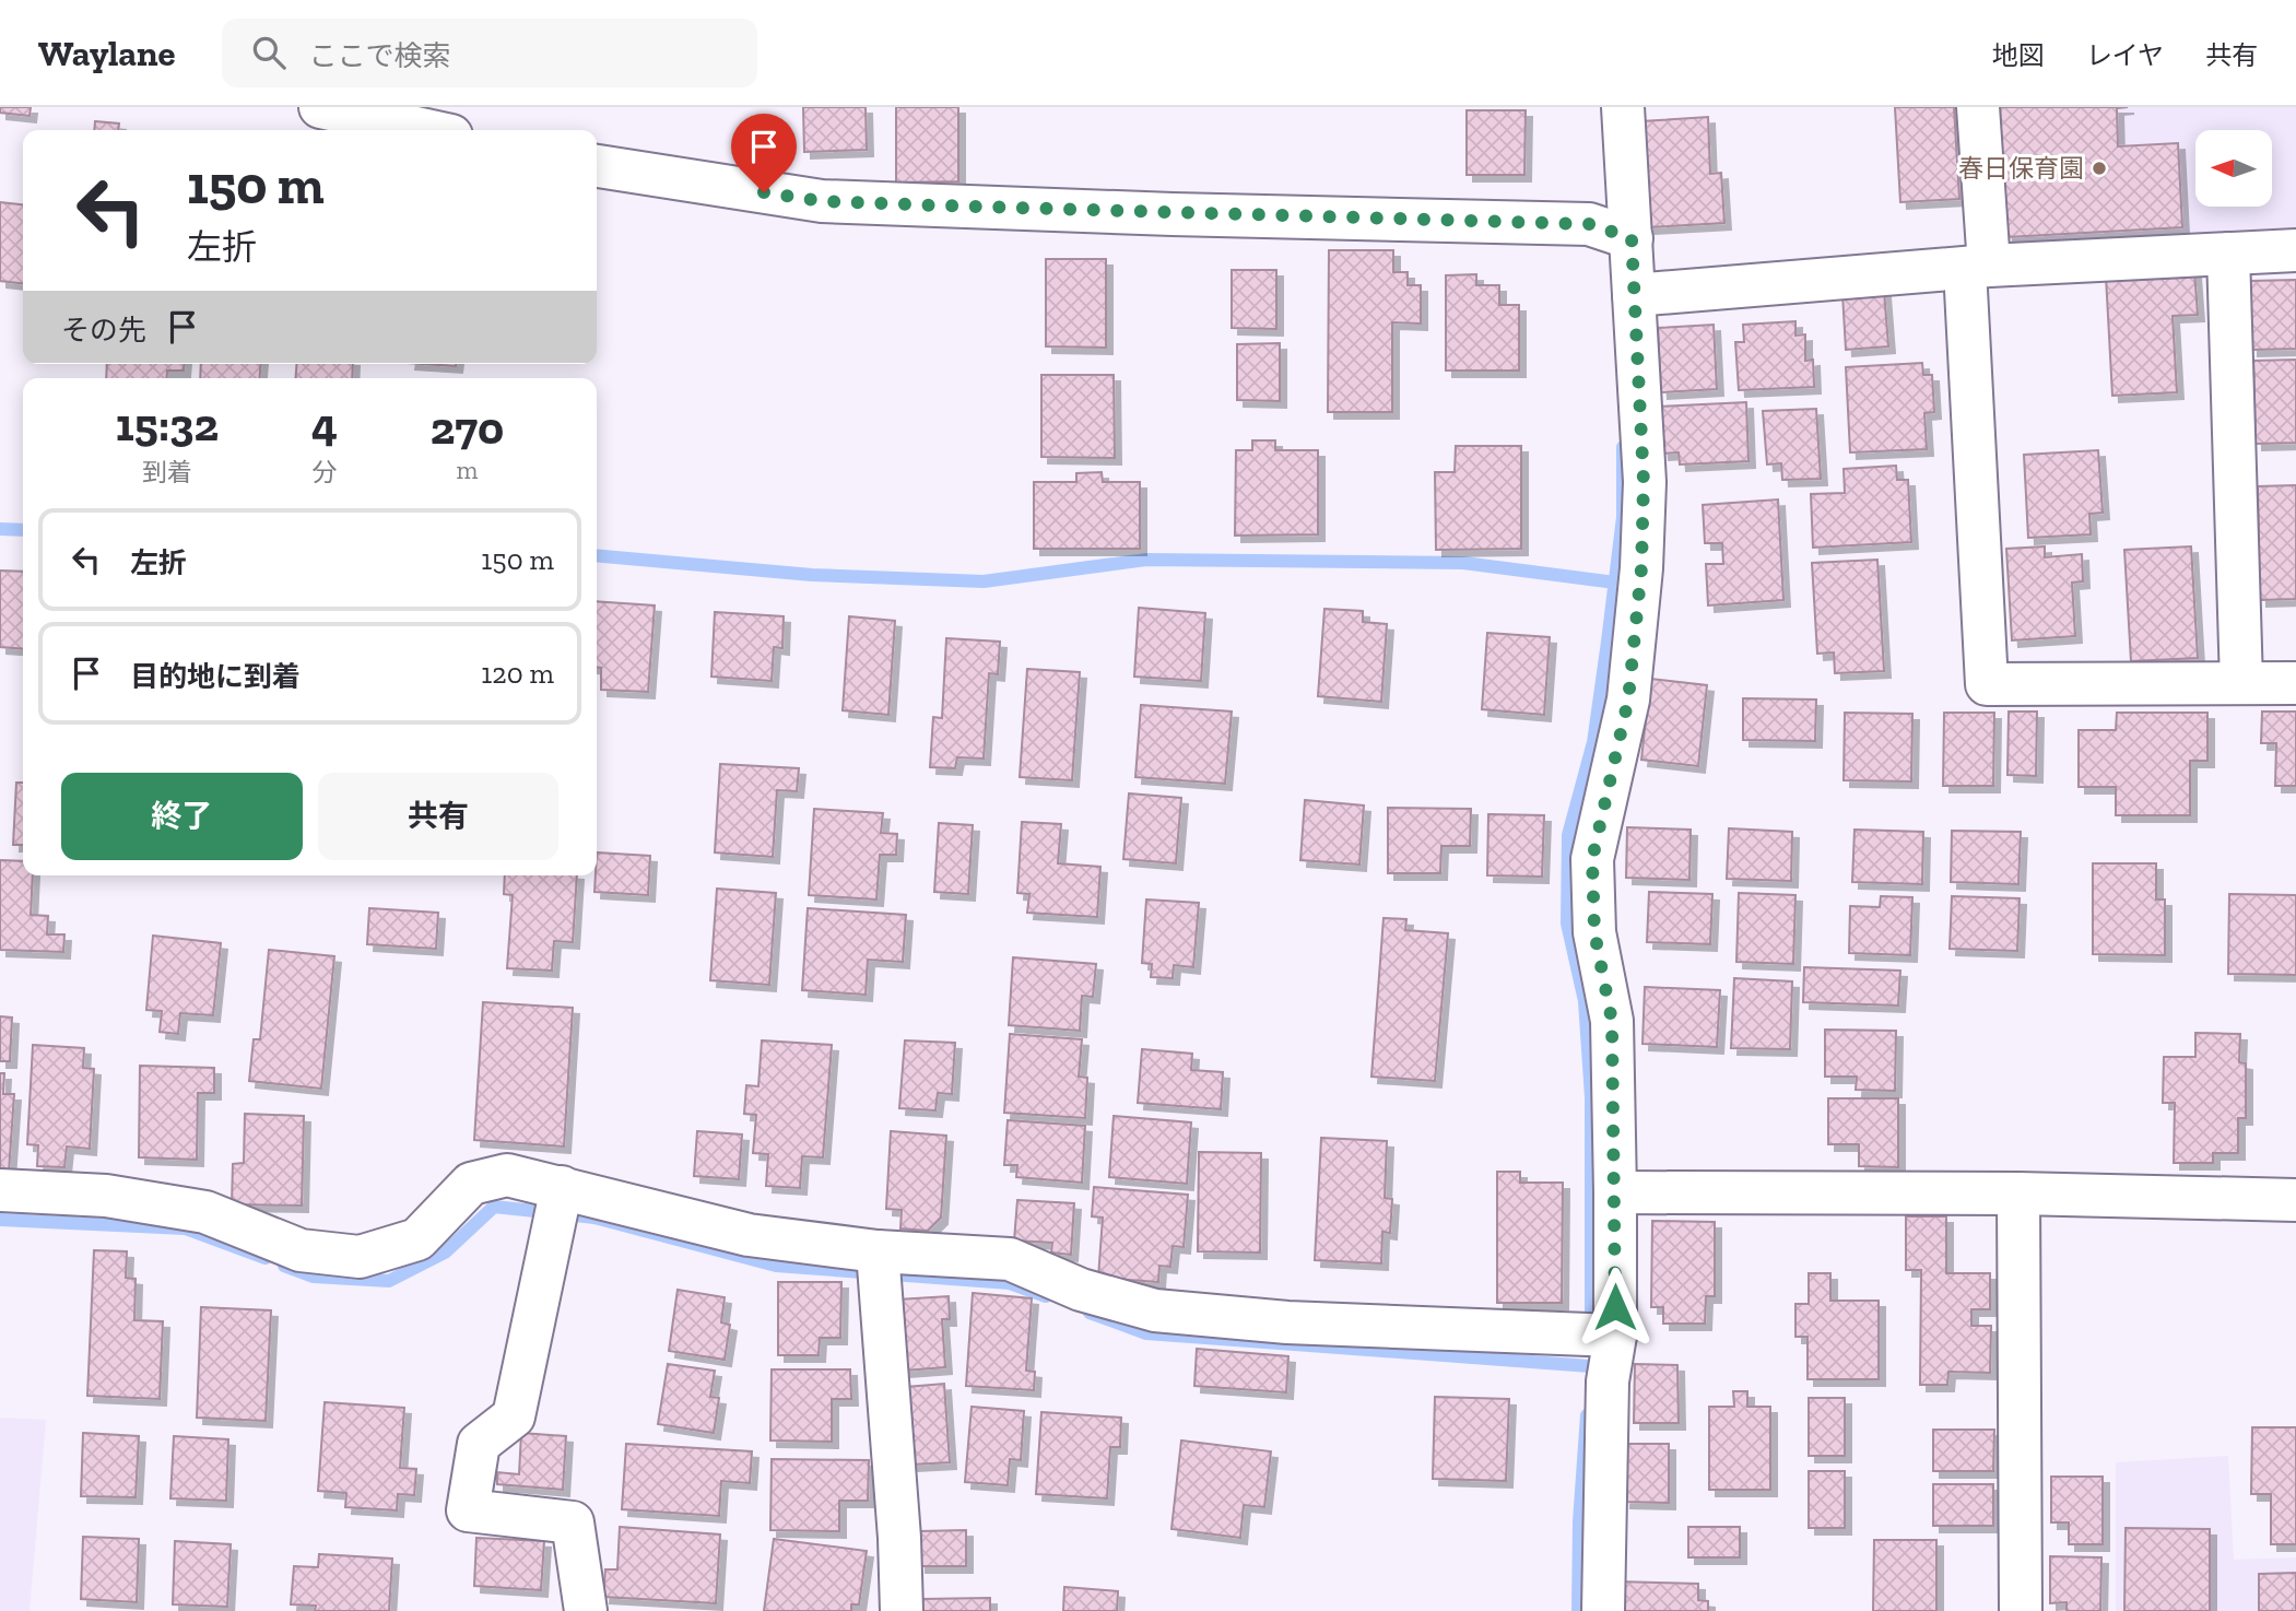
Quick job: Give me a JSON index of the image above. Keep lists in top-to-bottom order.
{
  "places": ["春日保育園"],
  "north": "left",
  "page": {
    "header": "Waylane",
    "search": "ここで検索",
    "nav": ["地図", "レイヤ", "共有"],
    "turn": ["150 m", "左折"],
    "then": "その先",
    "eta": [
      "15:32",
      "到着",
      "4",
      "分",
      "270",
      "m"
    ],
    "list": [
      {
        "name": "左折",
        "value": "150 m"
      },
      {
        "name": "目的地に到着",
        "value": "120 m"
      }
    ],
    "buttons": ["終了", "共有"]
  }
}
